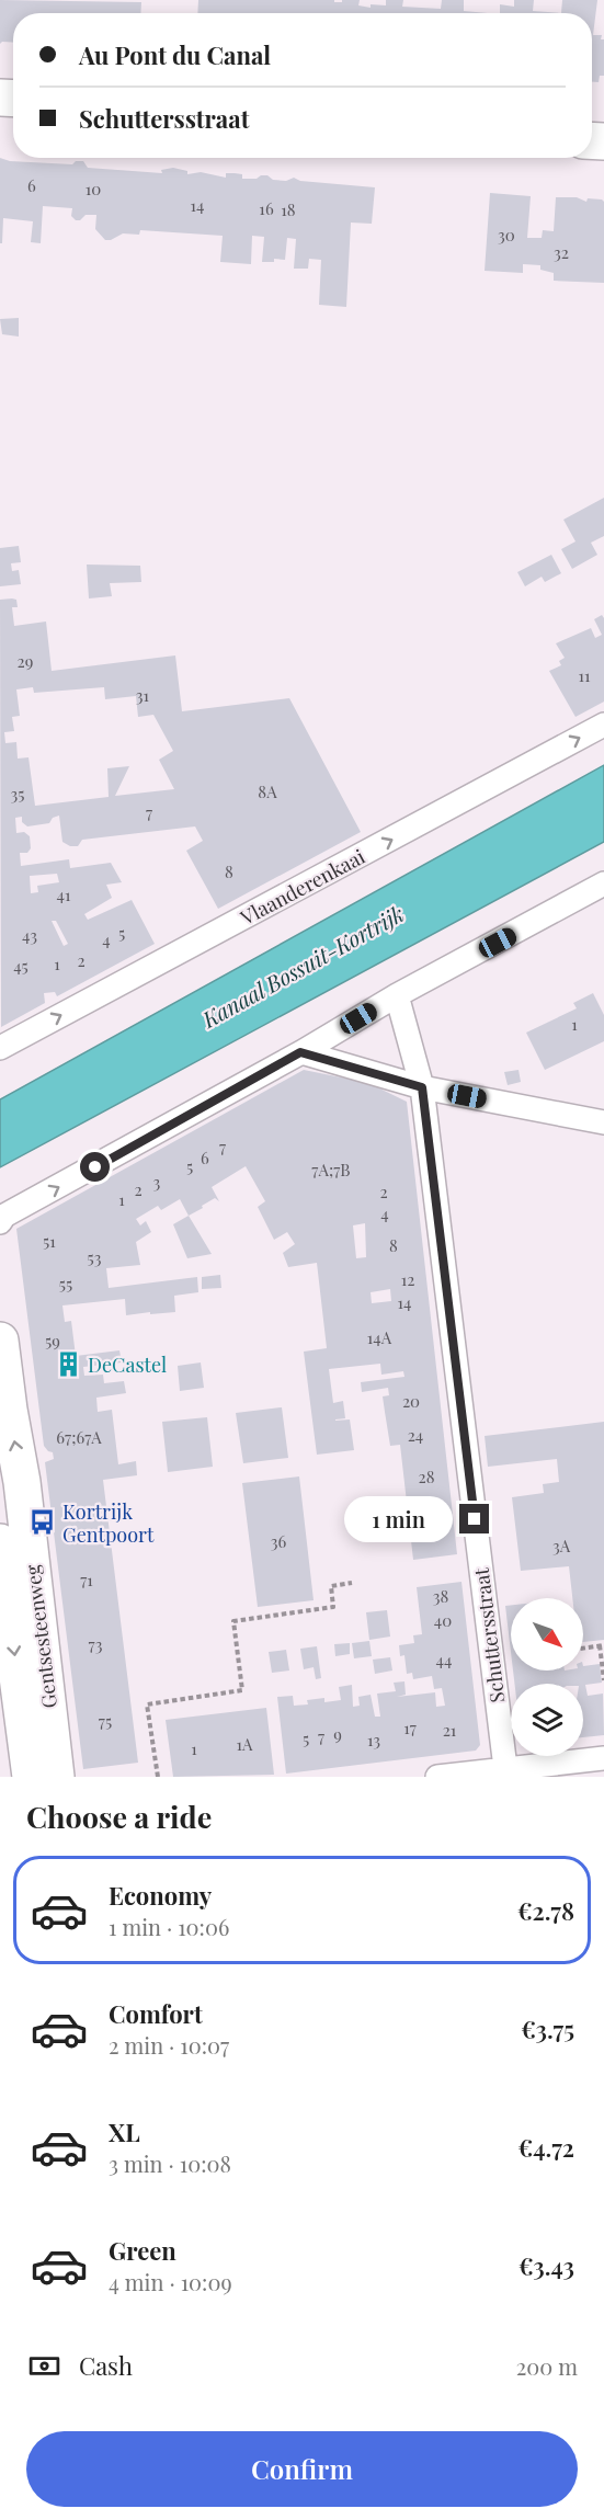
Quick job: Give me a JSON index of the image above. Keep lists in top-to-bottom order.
{
  "streets": {
    "main road": ["Gentsesteenweg"],
    "street": ["Vlaanderenkaai", "Schuttersstraat"]
  },
  "water": ["Kanaal Bossuit-Kortrijk"],
  "places": {
    "building": ["DeCastel"],
    "bus stop": ["Kortrijk Gentpoort"]
  },
  "house_numbers": [
    "6",
    "10",
    "14",
    "16",
    "18",
    "30",
    "32",
    "29",
    "11",
    "31",
    "8A",
    "35",
    "7",
    "8",
    "41",
    "5",
    "43",
    "4",
    "2",
    "1",
    "45",
    "1",
    "7",
    "6",
    "5",
    "7A;7B",
    "3",
    "2",
    "2",
    "1",
    "4",
    "51",
    "8",
    "53",
    "12",
    "55",
    "14",
    "14A",
    "59",
    "20",
    "24",
    "67;67A",
    "28",
    "36",
    "3A",
    "71",
    "38",
    "40",
    "73",
    "44",
    "75",
    "17",
    "21",
    "9",
    "7",
    "5",
    "13",
    "1A",
    "1"
  ],
  "north": "bottom right",
  "page": {
    "banner": ["Au Pont du Canal", "Schuttersstraat"],
    "bubble": "1 min",
    "heading": "Choose a ride",
    "list": [
      {
        "name": "Economy",
        "note": "1 min · 10:06",
        "value": "€2.78"
      },
      {
        "name": "Comfort",
        "note": "2 min · 10:07",
        "value": "€3.75"
      },
      {
        "name": "XL",
        "note": "3 min · 10:08",
        "value": "€4.72"
      },
      {
        "name": "Green",
        "note": "4 min · 10:09",
        "value": "€3.43"
      }
    ],
    "pay": ["Cash", "200 m"],
    "buttons": "Confirm"
  }
}
